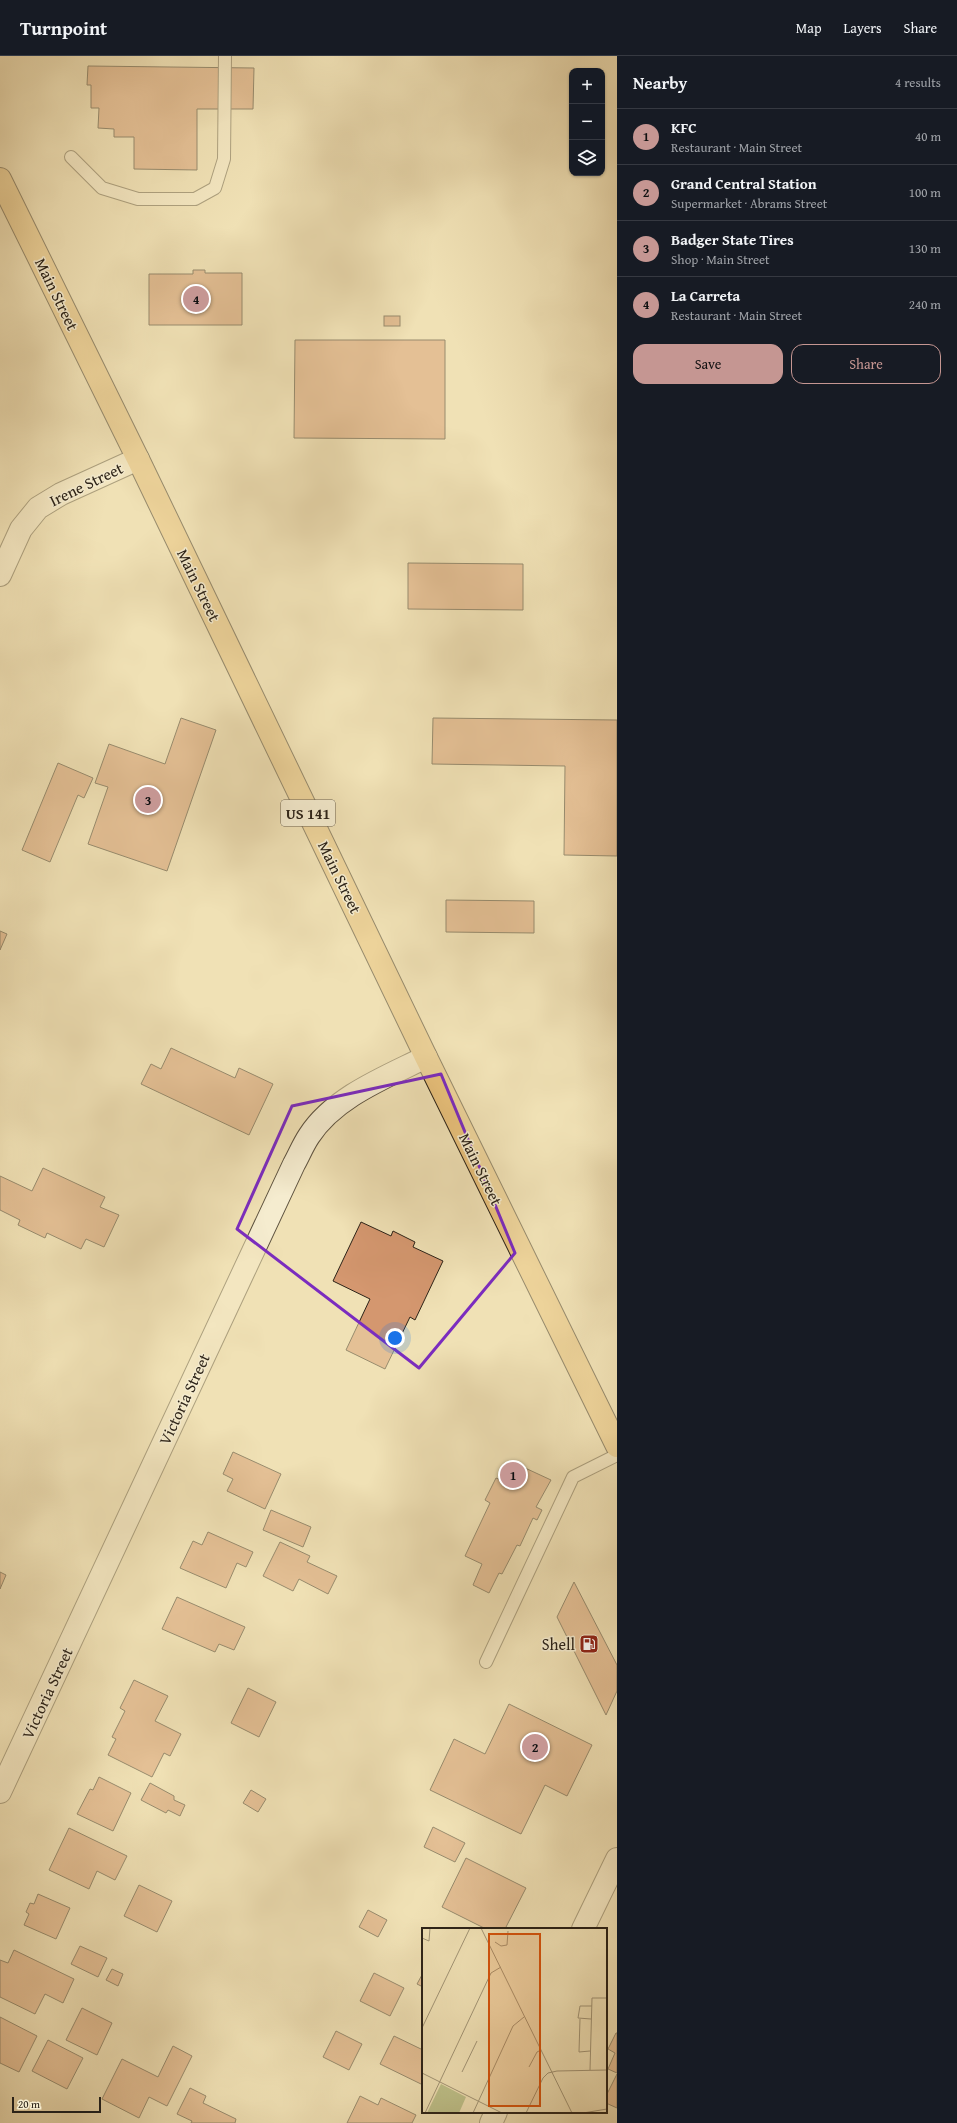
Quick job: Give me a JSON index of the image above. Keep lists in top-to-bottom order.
{
  "streets": {
    "main road": ["Main Street", "US 141"],
    "street": ["Irene Street", "Victoria Street"]
  },
  "crossings": [
    ["Main Street", "Irene Street"],
    ["Main Street", "Victoria Street"]
  ],
  "places": {
    "fuel station": ["Shell"]
  },
  "scale_bar": "20 m",
  "page": {
    "header": "Turnpoint",
    "nav": ["Map", "Layers", "Share"],
    "heading": ["Nearby", "4 results"],
    "map_buttons": ["+", "−"],
    "list": [
      {
        "mark": "1",
        "name": "KFC",
        "note": "Restaurant · Main Street",
        "value": "40 m"
      },
      {
        "mark": "2",
        "name": "Grand Central Station",
        "note": "Supermarket · Abrams Street",
        "value": "100 m"
      },
      {
        "mark": "3",
        "name": "Badger State Tires",
        "note": "Shop · Main Street",
        "value": "130 m"
      },
      {
        "mark": "4",
        "name": "La Carreta",
        "note": "Restaurant · Main Street",
        "value": "240 m"
      }
    ],
    "pins": [
      "4",
      "3",
      "1",
      "2"
    ],
    "buttons": ["Save", "Share"],
    "scale": "20 m"
  }
}
